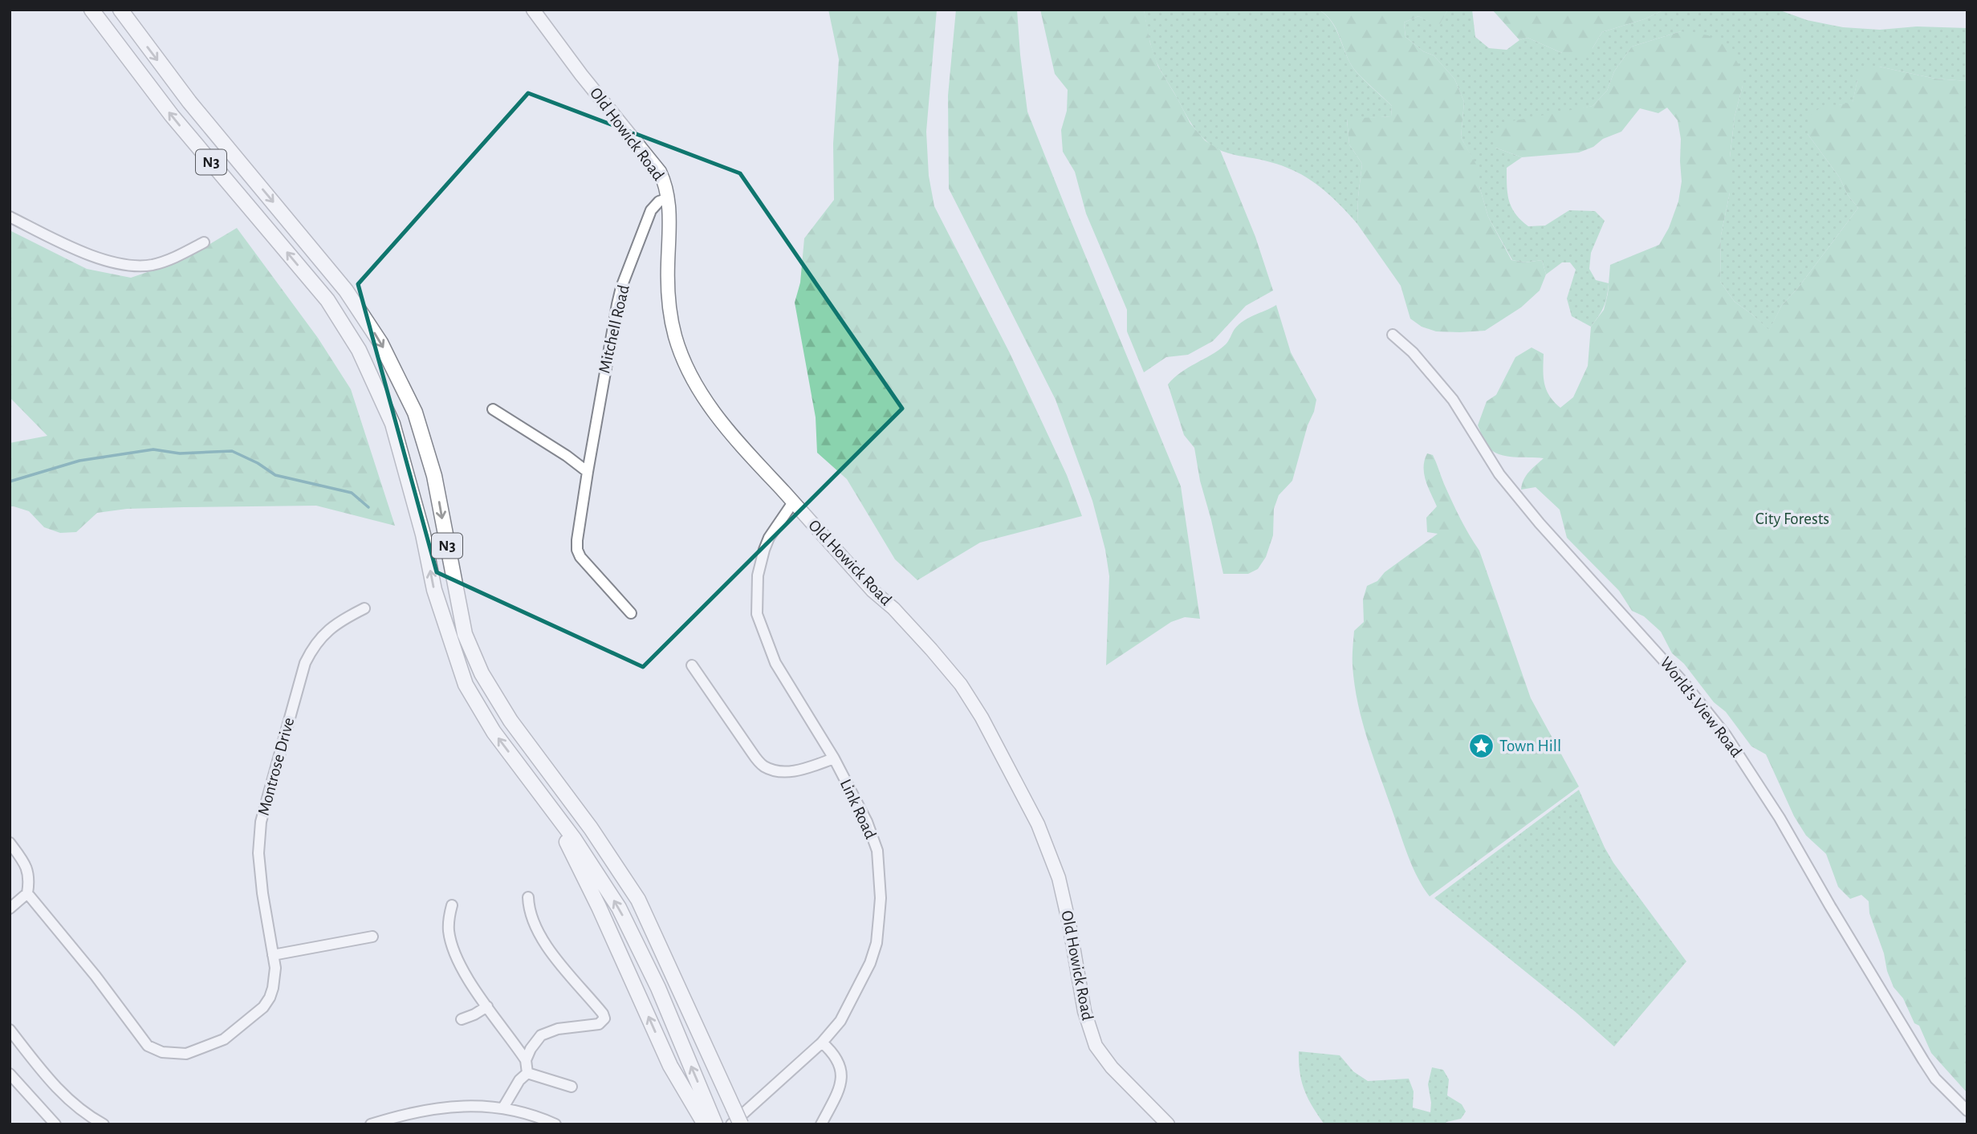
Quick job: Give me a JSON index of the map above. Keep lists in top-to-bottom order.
{
  "streets": {
    "highway": ["N3"],
    "main road": ["Old Howick Road"],
    "street": [
      "Mitchell Road",
      "World's View Road",
      "Montrose Drive",
      "Link Road"
    ]
  },
  "crossings": [
    ["Old Howick Road", "Mitchell Road"],
    ["Old Howick Road", "Link Road"]
  ],
  "parks": ["City Forests"],
  "places": {
    "place": ["Town Hill"]
  }
}
